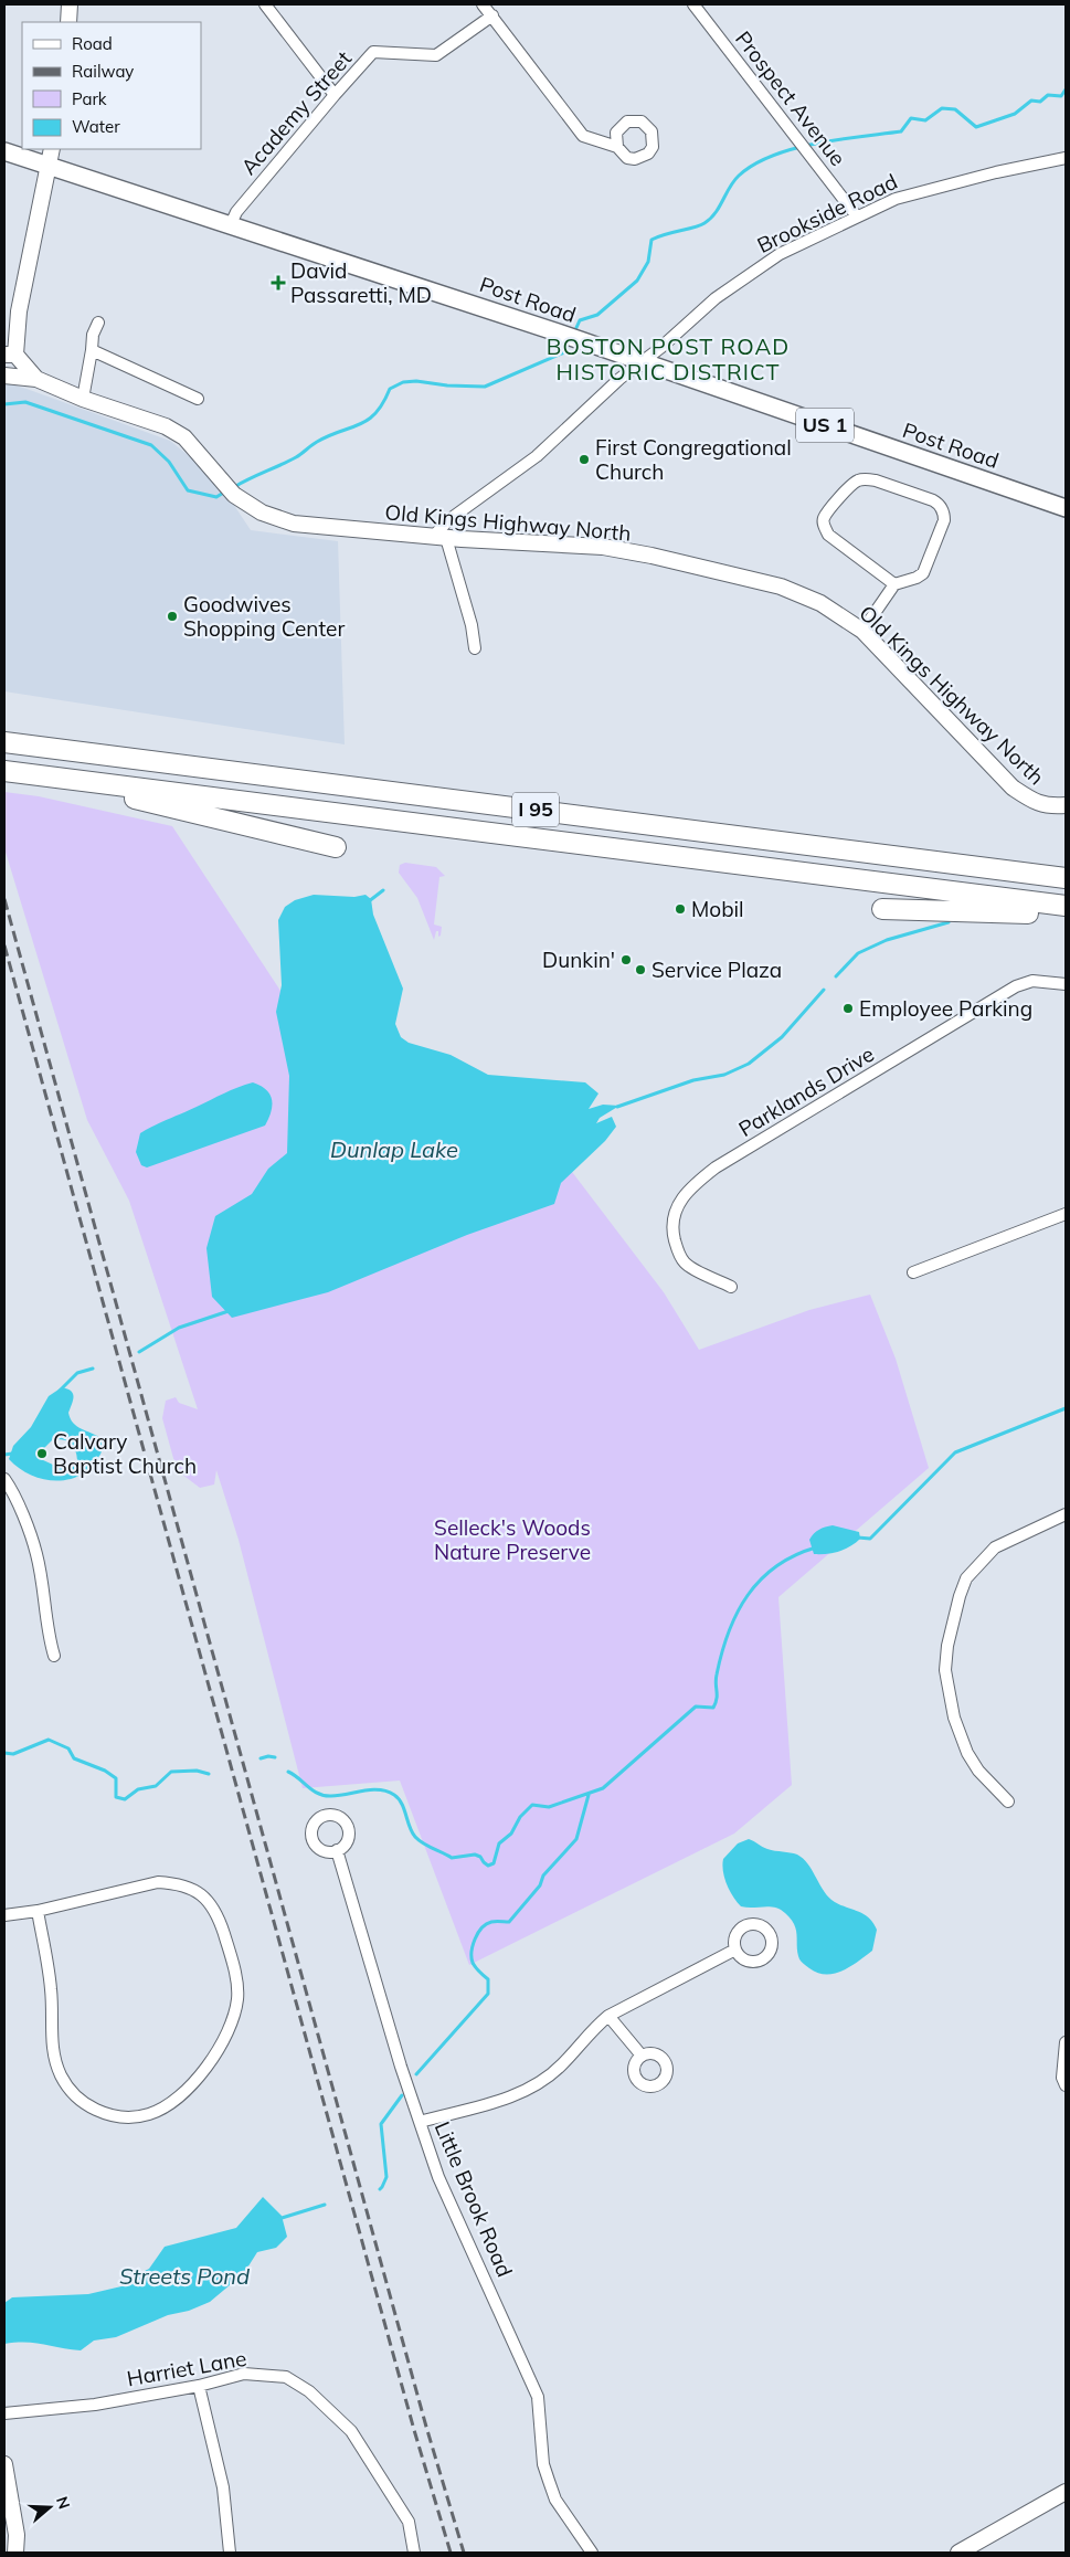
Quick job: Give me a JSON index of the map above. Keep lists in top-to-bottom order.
{
  "streets": {
    "highway": ["I 95"],
    "main road": ["Post Road", "US 1"],
    "street": [
      "Prospect Avenue",
      "Academy Street",
      "Brookside Road",
      "Old Kings Highway North",
      "Parklands Drive",
      "Little Brook Road",
      "Harriet Lane"
    ]
  },
  "crossings": [
    ["Prospect Avenue", "Brookside Road"],
    ["Academy Street", "Post Road"],
    ["Brookside Road", "Post Road"],
    ["Brookside Road", "Old Kings Highway North"]
  ],
  "districts": ["BOSTON POST ROAD HISTORIC DISTRICT"],
  "water": ["Dunlap Lake", "Streets Pond"],
  "parks": ["Selleck's Woods Nature Preserve"],
  "places": {
    "health": ["David Passaretti, MD"],
    "other": [
      "First Congregational Church",
      "Goodwives Shopping Center",
      "Mobil",
      "Dunkin'",
      "Service Plaza",
      "Employee Parking",
      "Calvary Baptist Church"
    ]
  },
  "legend": [
    "Road",
    "Railway",
    "Park",
    "Water"
  ],
  "north": "right"
}
